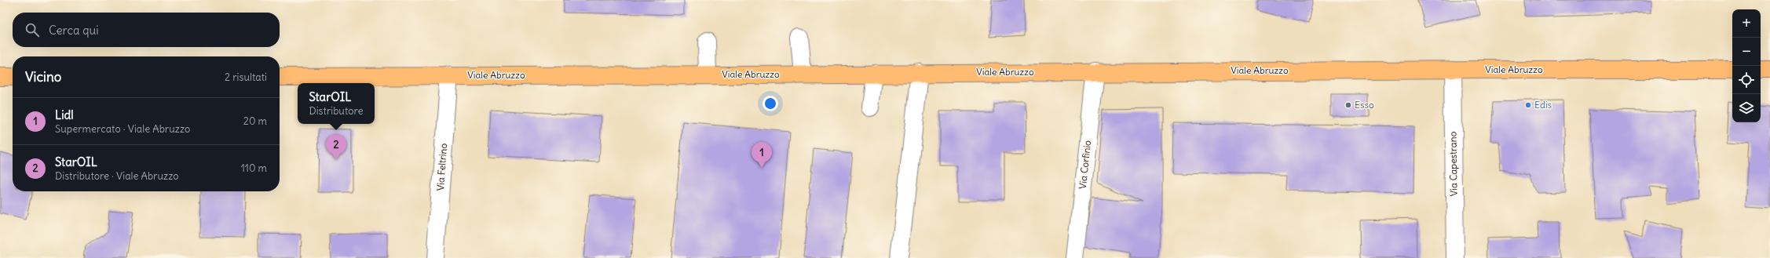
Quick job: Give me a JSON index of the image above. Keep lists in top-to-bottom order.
{
  "streets": {
    "main road": ["Viale Abruzzo"],
    "street": ["Via Capestrano", "Via Corfinio", "Via Feltrino"]
  },
  "crossings": [
    ["Viale Abruzzo", "Via Capestrano"],
    ["Viale Abruzzo", "Via Corfinio"],
    ["Viale Abruzzo", "Via Feltrino"]
  ],
  "places": ["Esso", "Edis"],
  "page": {
    "map_buttons": ["+", "−"],
    "search": "Cerca qui",
    "heading": ["Vicino", "2 risultati"],
    "popup": ["StarOIL", "Distributore"],
    "list": [
      {
        "mark": "1",
        "name": "Lidl",
        "note": "Supermercato · Viale Abruzzo",
        "value": "20 m"
      },
      {
        "mark": "2",
        "name": "StarOIL",
        "note": "Distributore · Viale Abruzzo",
        "value": "110 m"
      }
    ],
    "pins": ["2", "1"]
  }
}
